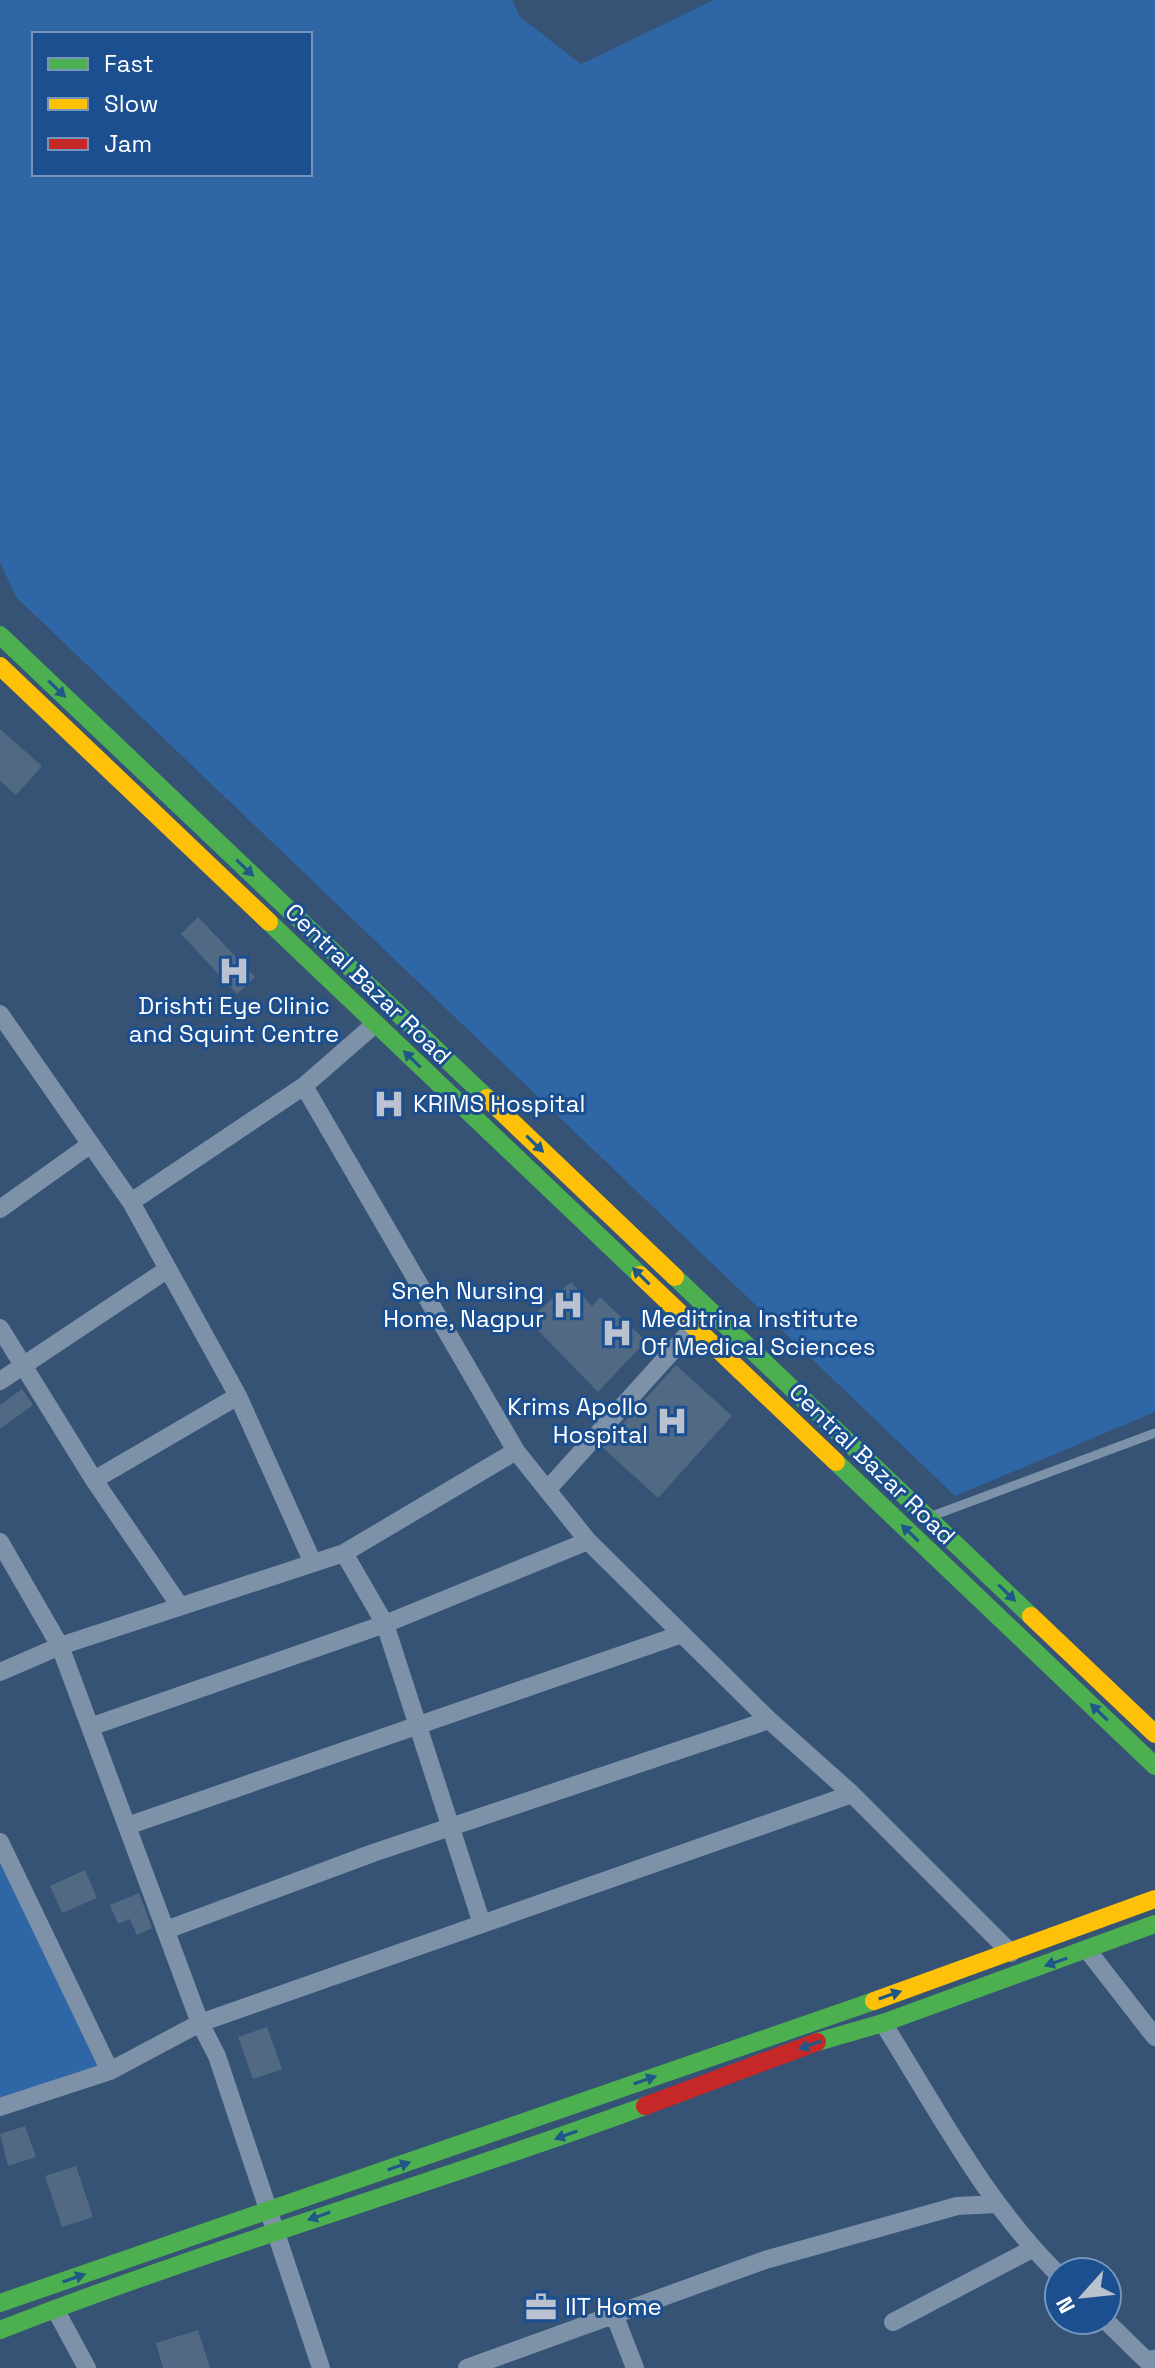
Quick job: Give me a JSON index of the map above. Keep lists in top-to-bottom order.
{
  "streets": {
    "main road": ["Central Bazar Road"]
  },
  "places": {
    "hospital": [
      "Drishti Eye Clinic and Squint Centre",
      "KRIMS Hospital",
      "Sneh Nursing Home, Nagpur",
      "Meditrina Institute Of Medical Sciences",
      "Krims Apollo Hospital"
    ],
    "office": ["IIT Home"]
  },
  "legend": ["Fast", "Slow", "Jam"],
  "north": "bottom left"
}
